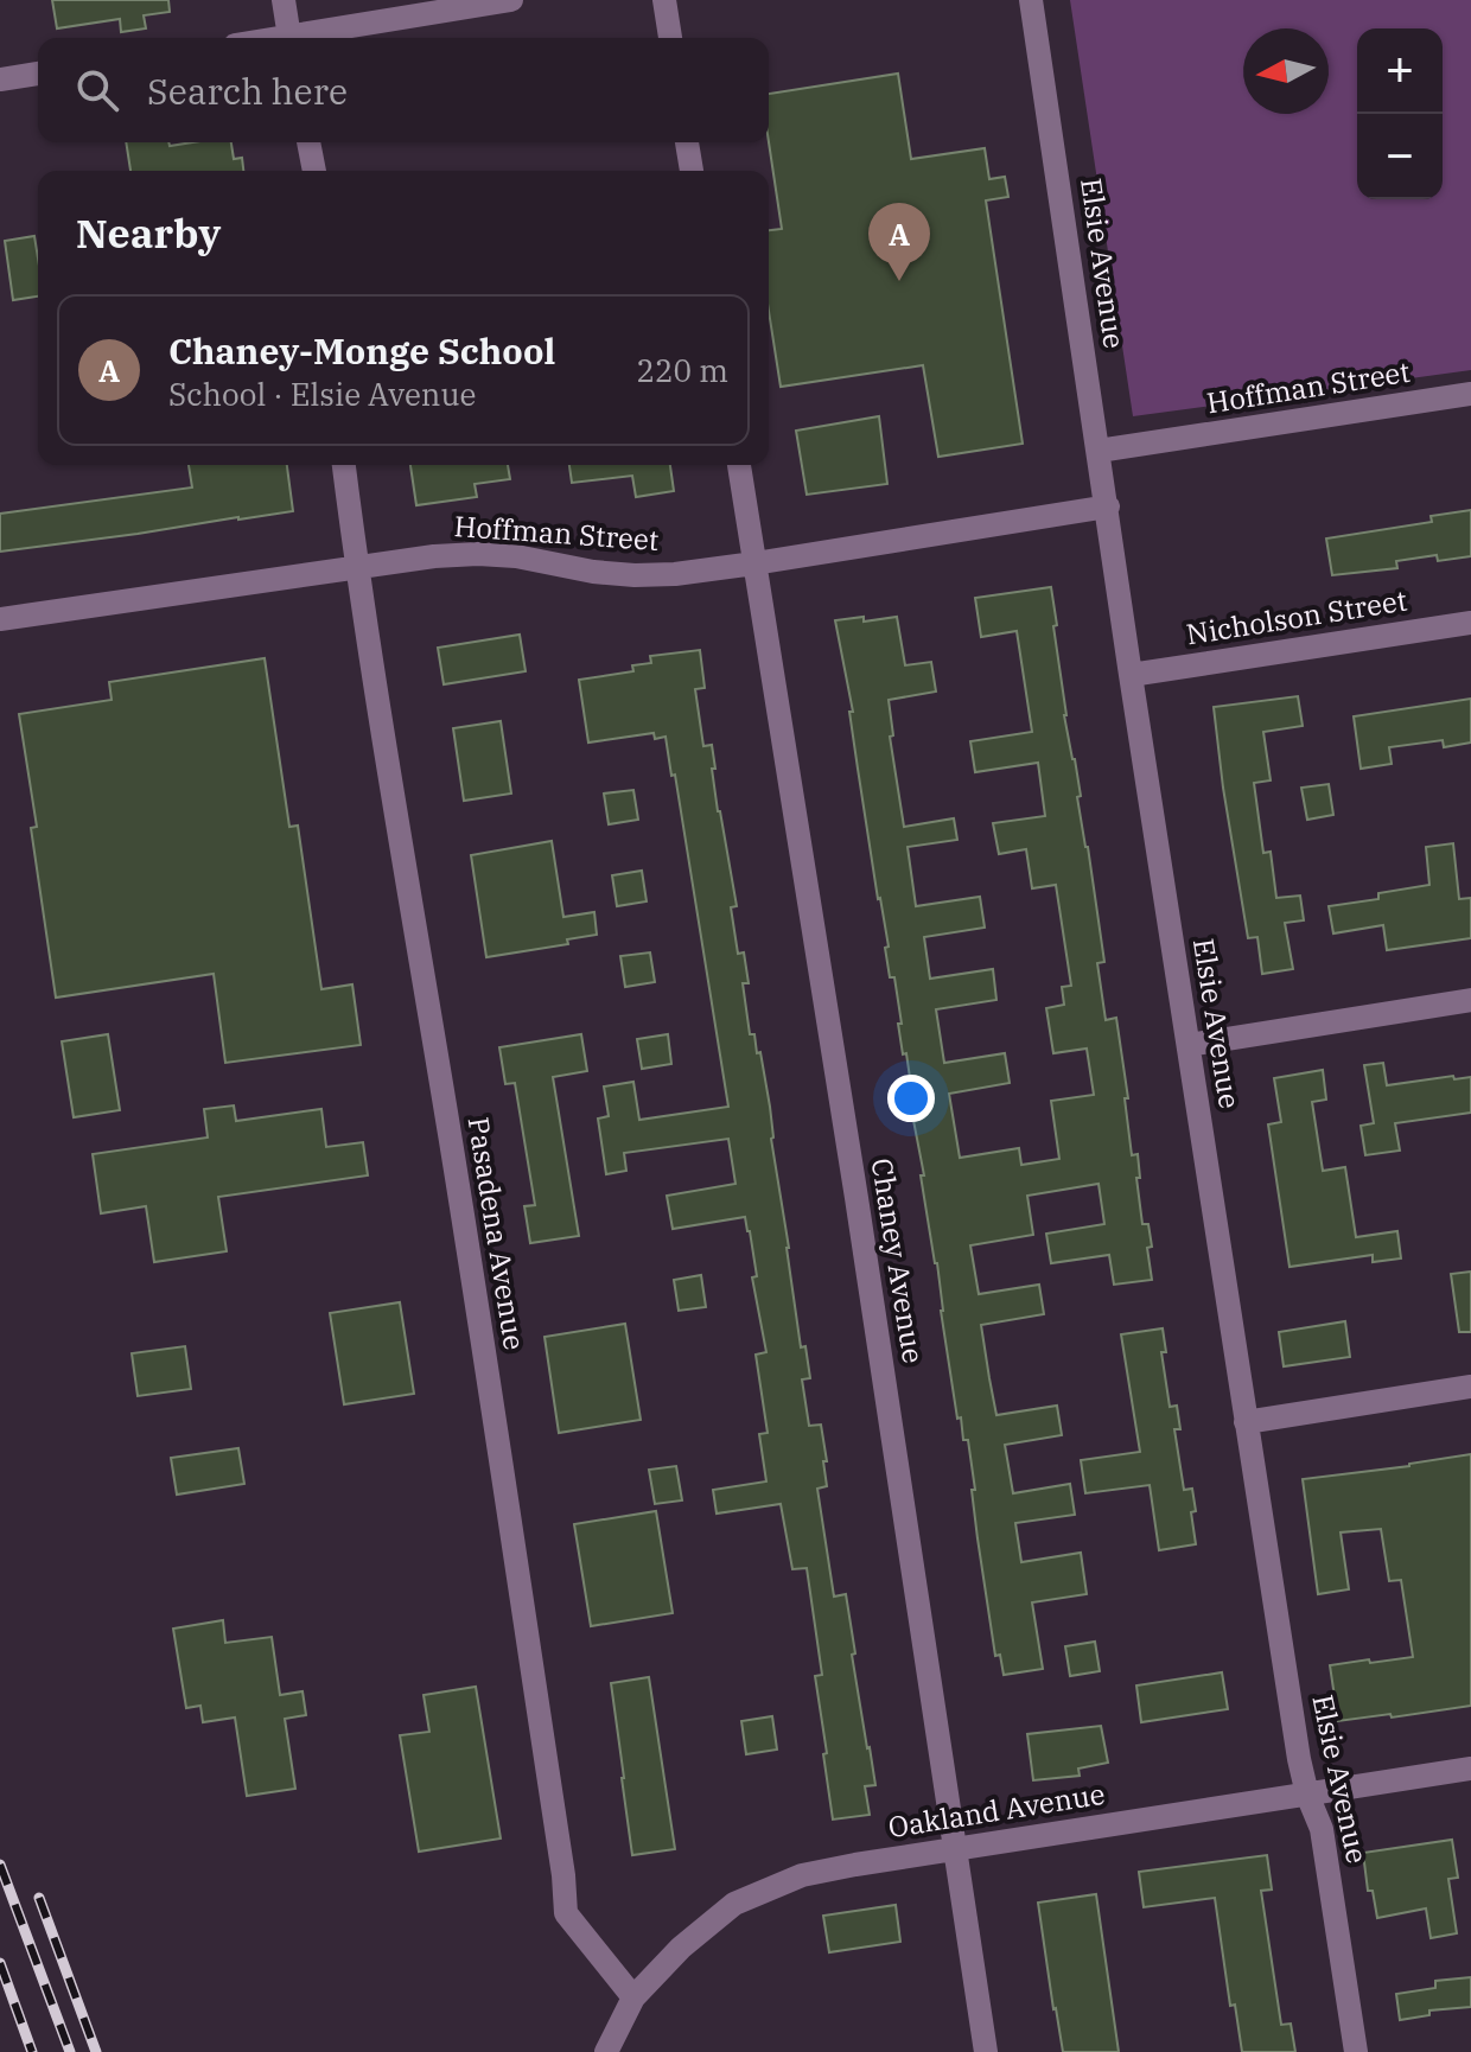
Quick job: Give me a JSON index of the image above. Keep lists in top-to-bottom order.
{
  "streets": {
    "street": [
      "Elsie Avenue",
      "Hoffman Street",
      "Nicholson Street",
      "Pasadena Avenue",
      "Chaney Avenue",
      "Oakland Avenue"
    ]
  },
  "crossings": [
    ["Elsie Avenue", "Hoffman Street"],
    ["Elsie Avenue", "Nicholson Street"],
    ["Elsie Avenue", "Oakland Avenue"],
    ["Hoffman Street", "Pasadena Avenue"],
    ["Hoffman Street", "Chaney Avenue"],
    ["Pasadena Avenue", "Oakland Avenue"],
    ["Chaney Avenue", "Oakland Avenue"]
  ],
  "north": "left",
  "page": {
    "map_buttons": ["+", "−"],
    "search": "Search here",
    "heading": "Nearby",
    "pins": "A",
    "list": [
      {
        "mark": "A",
        "name": "Chaney-Monge School",
        "note": "School · Elsie Avenue",
        "value": "220 m"
      }
    ]
  }
}
